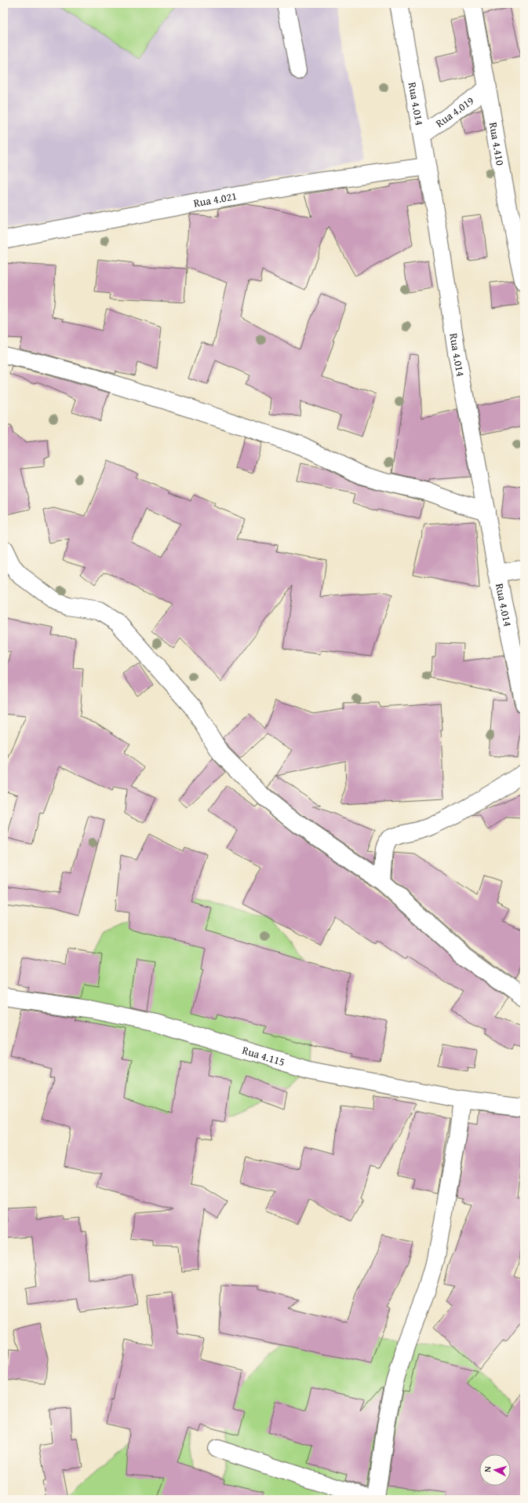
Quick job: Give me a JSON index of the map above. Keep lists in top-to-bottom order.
{
  "streets": {
    "street": [
      "Rua 4.014",
      "Rua 4.019",
      "Rua 4.410",
      "Rua 4.021",
      "Rua 4.115"
    ]
  },
  "crossings": [
    ["Rua 4.014", "Rua 4.019"],
    ["Rua 4.014", "Rua 4.021"],
    ["Rua 4.019", "Rua 4.410"]
  ],
  "north": "left"
}
